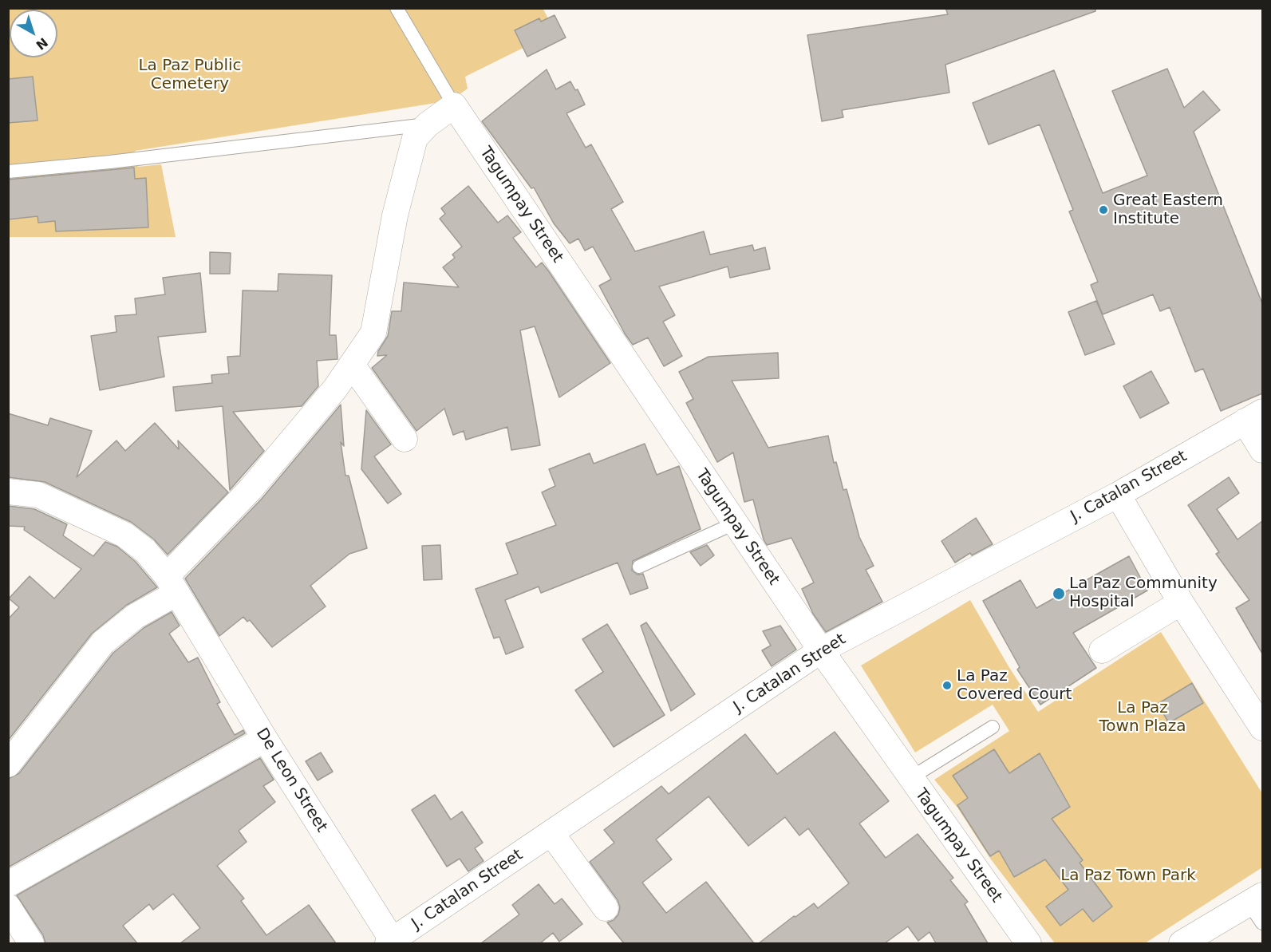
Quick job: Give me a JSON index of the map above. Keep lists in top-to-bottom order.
{
  "streets": {
    "street": ["Tagumpay Street", "J. Catalan Street", "De Leon Street"]
  },
  "crossings": [
    ["Tagumpay Street", "J. Catalan Street"],
    ["J. Catalan Street", "De Leon Street"]
  ],
  "parks": ["La Paz Public Cemetery", "La Paz Town Plaza", "La Paz Town Park"],
  "places": ["Great Eastern Institute", "La Paz Community Hospital", "La Paz Covered Court"],
  "north": "bottom right"
}
